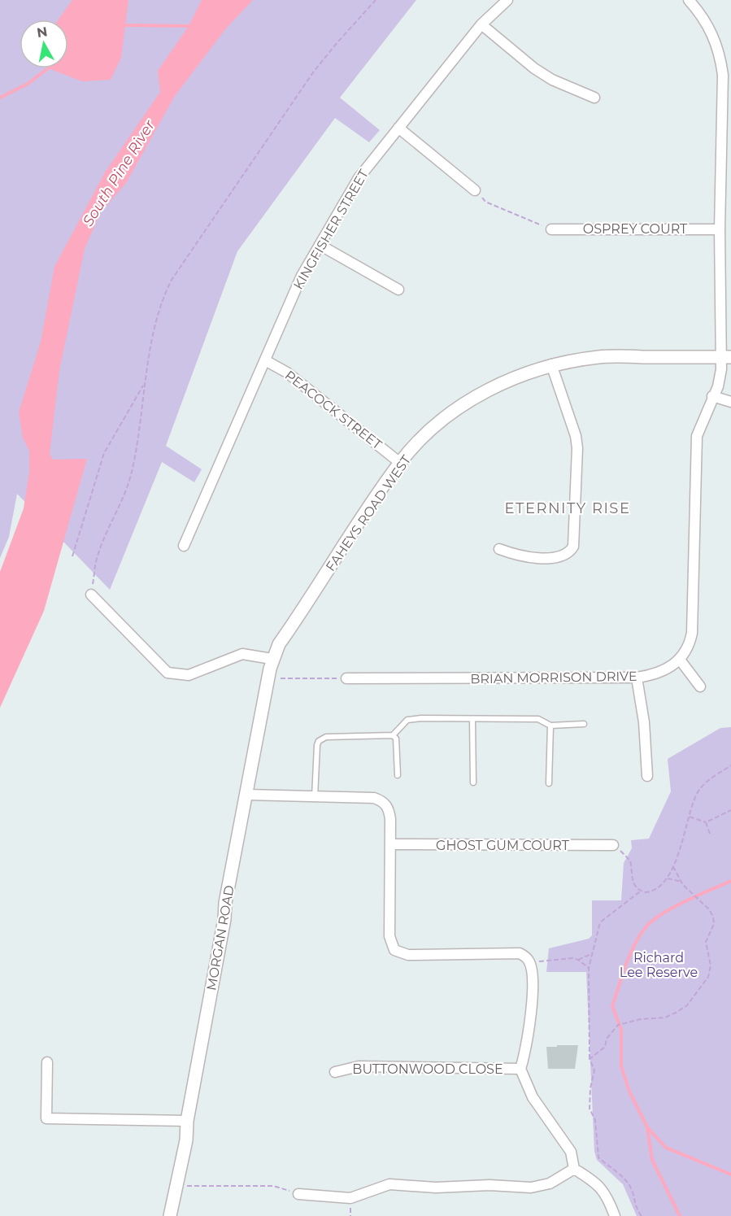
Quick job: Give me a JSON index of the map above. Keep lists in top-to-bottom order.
{
  "streets": {
    "street": [
      "OSPREY COURT",
      "KINGFISHER STREET",
      "PEACOCK STREET",
      "FAHEYS ROAD WEST",
      "BRIAN MORRISON DRIVE",
      "GHOST GUM COURT",
      "MORGAN ROAD",
      "BUTTONWOOD CLOSE"
    ]
  },
  "crossings": [
    ["KINGFISHER STREET", "PEACOCK STREET"],
    ["PEACOCK STREET", "FAHEYS ROAD WEST"],
    ["FAHEYS ROAD WEST", "MORGAN ROAD"]
  ],
  "districts": ["ETERNITY RISE"],
  "water": ["South Pine River"],
  "parks": ["Richard Lee Reserve"],
  "north": "top"
}
